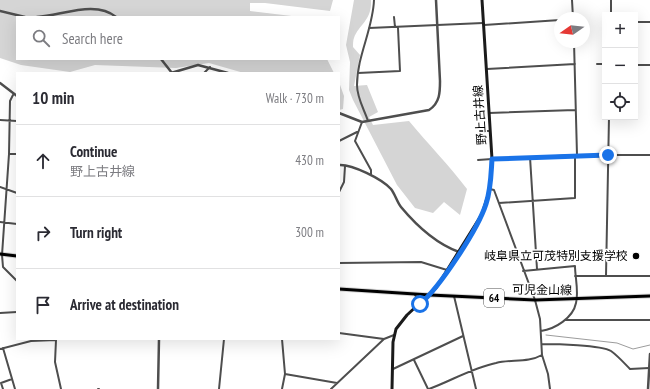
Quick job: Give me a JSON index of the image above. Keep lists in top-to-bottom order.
{
  "streets": {
    "main road": ["野上古井線", "可児金山線", "64"]
  },
  "crossings": [
    ["野上古井線", "可児金山線"]
  ],
  "places": ["岐阜県立可茂特別支援学校"],
  "north": "left",
  "page": {
    "map_buttons": ["+", "−"],
    "search": "Search here",
    "heading": ["10 min", "Walk · 730 m"],
    "list": [
      ["Continue", "野上古井線", "430 m"],
      ["Turn right", "300 m"],
      "Arrive at destination"
    ]
  }
}
